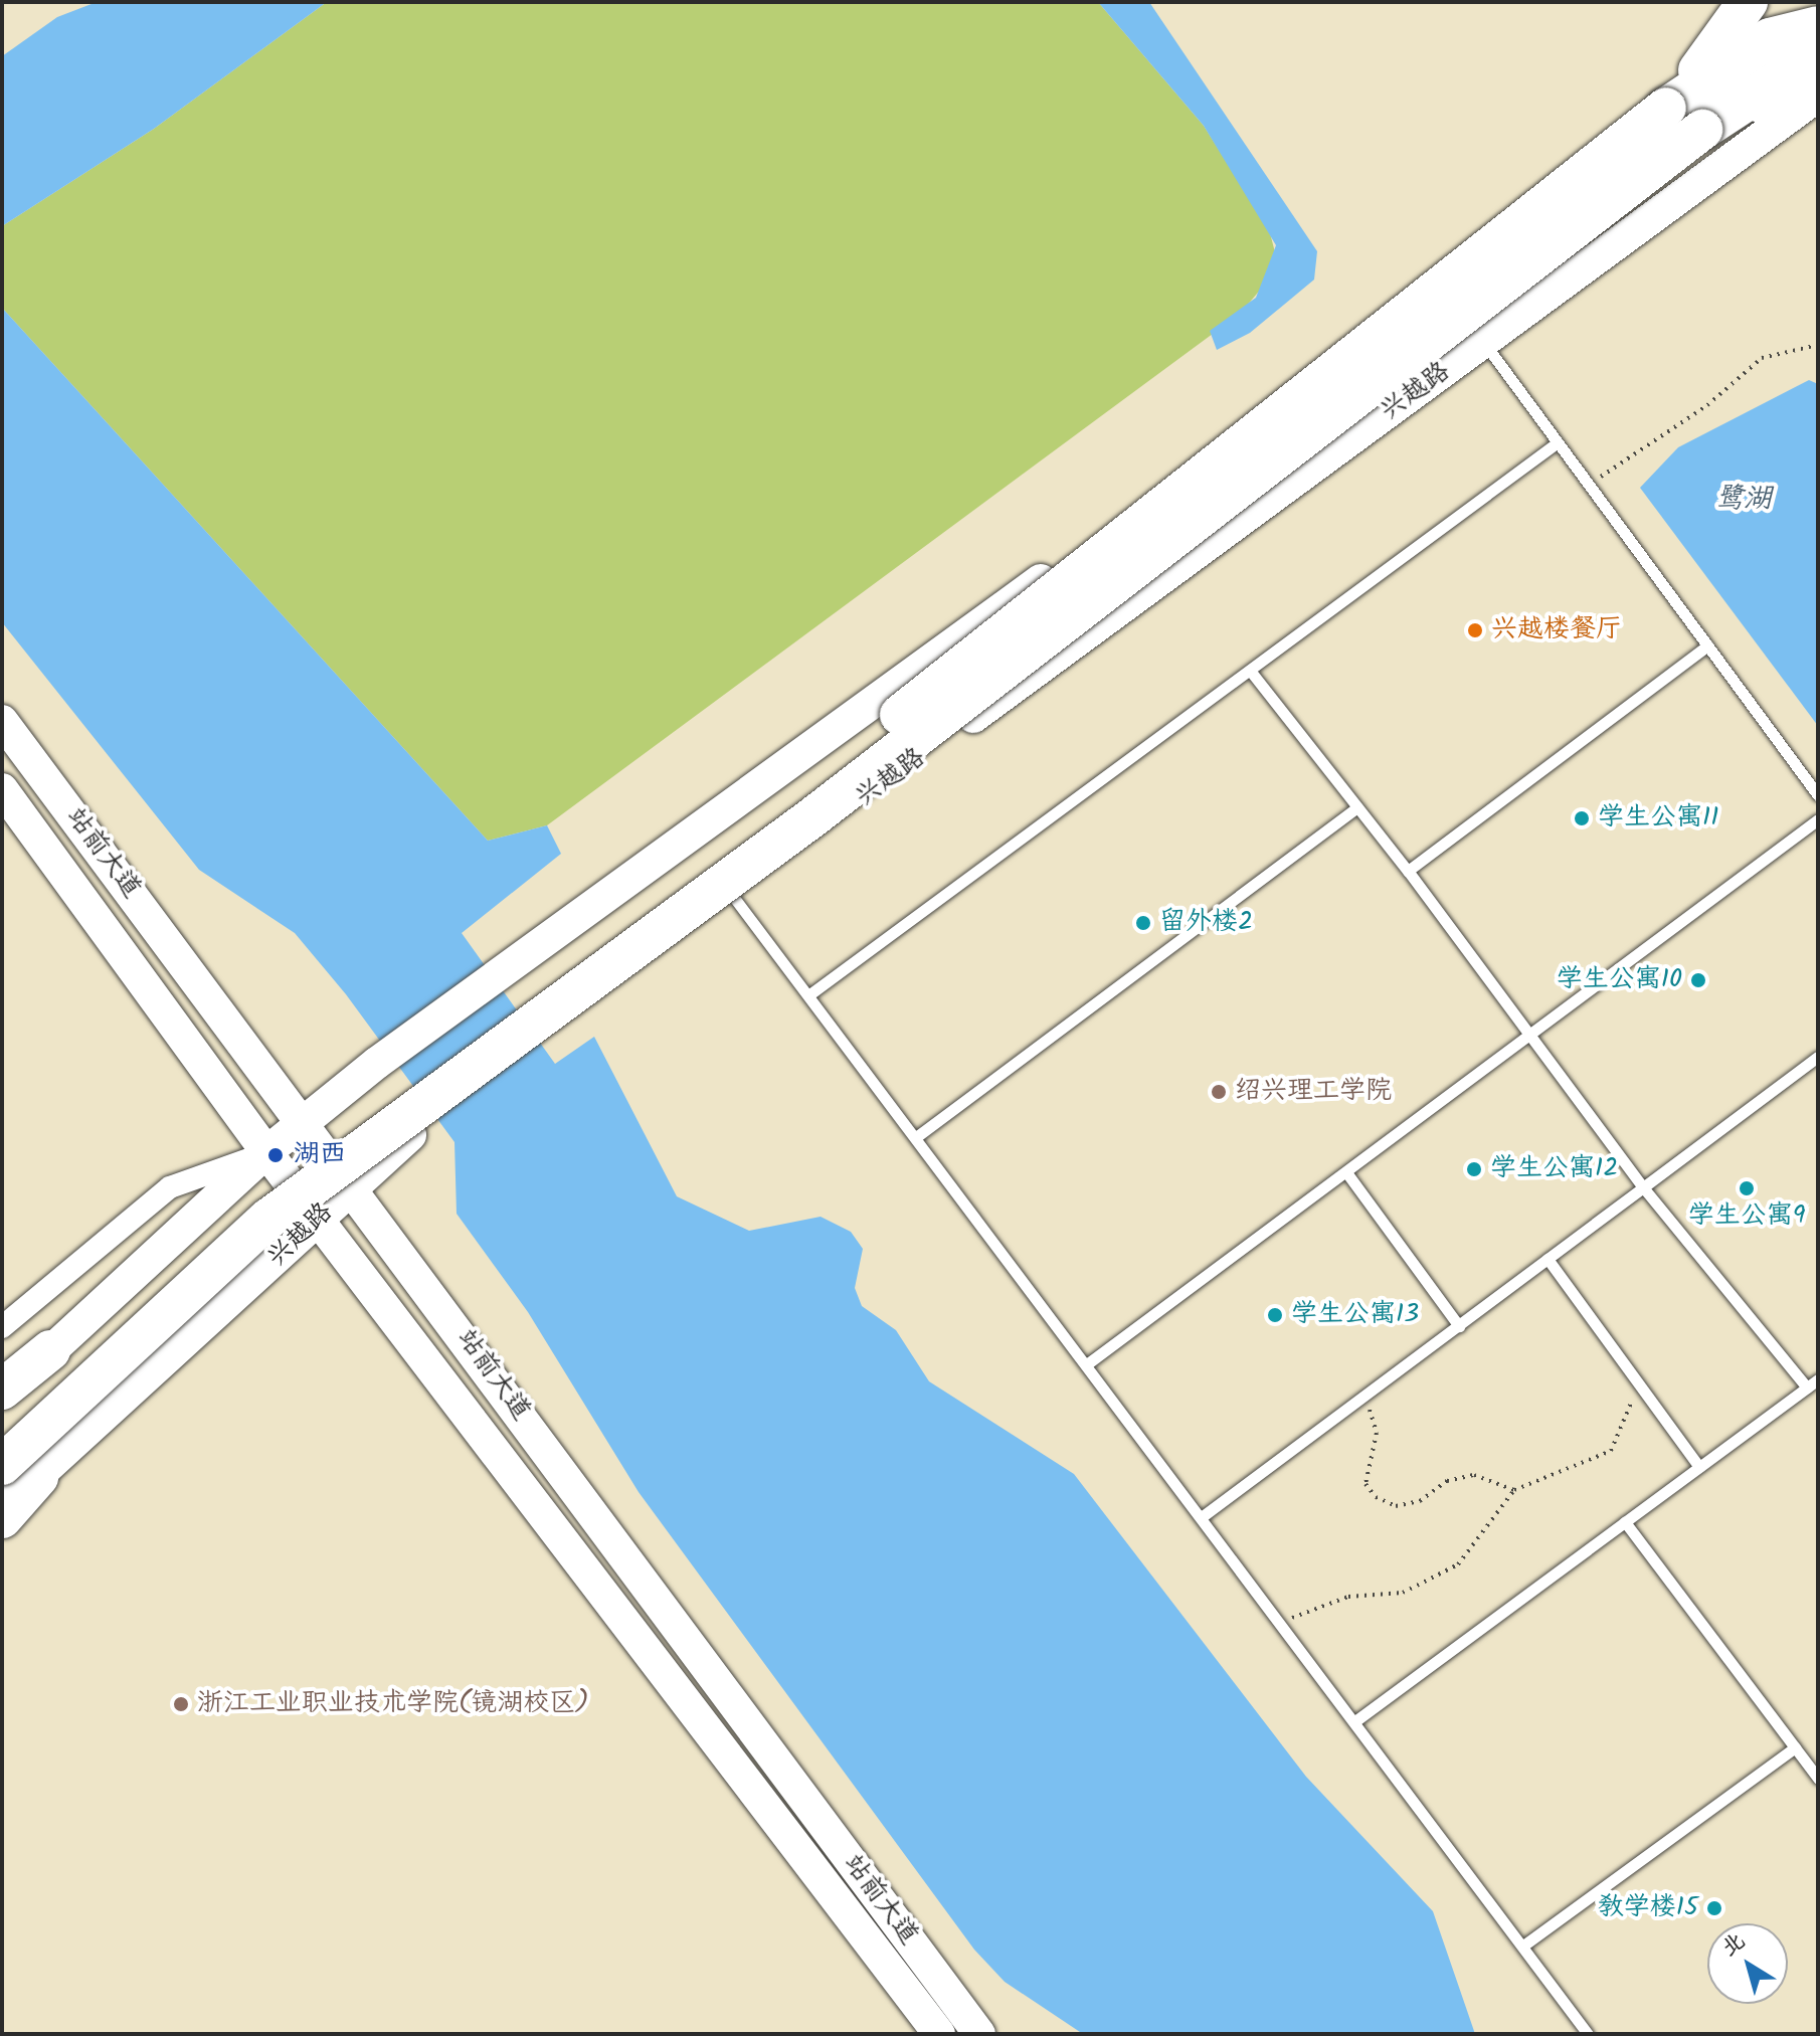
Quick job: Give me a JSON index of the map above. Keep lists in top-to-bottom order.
{
  "streets": {
    "main road": ["兴越路", "站前大道"]
  },
  "crossings": [
    ["兴越路", "站前大道"]
  ],
  "water": ["鹭湖"],
  "places": [
    "兴越楼餐厅",
    "学生公寓11",
    "留外楼2",
    "学生公寓10",
    "绍兴理工学院",
    "湖西",
    "学生公寓12",
    "学生公寓9",
    "学生公寓13",
    "浙江工业职业技术学院(镜湖校区)",
    "教学楼15"
  ],
  "north": "top left"
}
